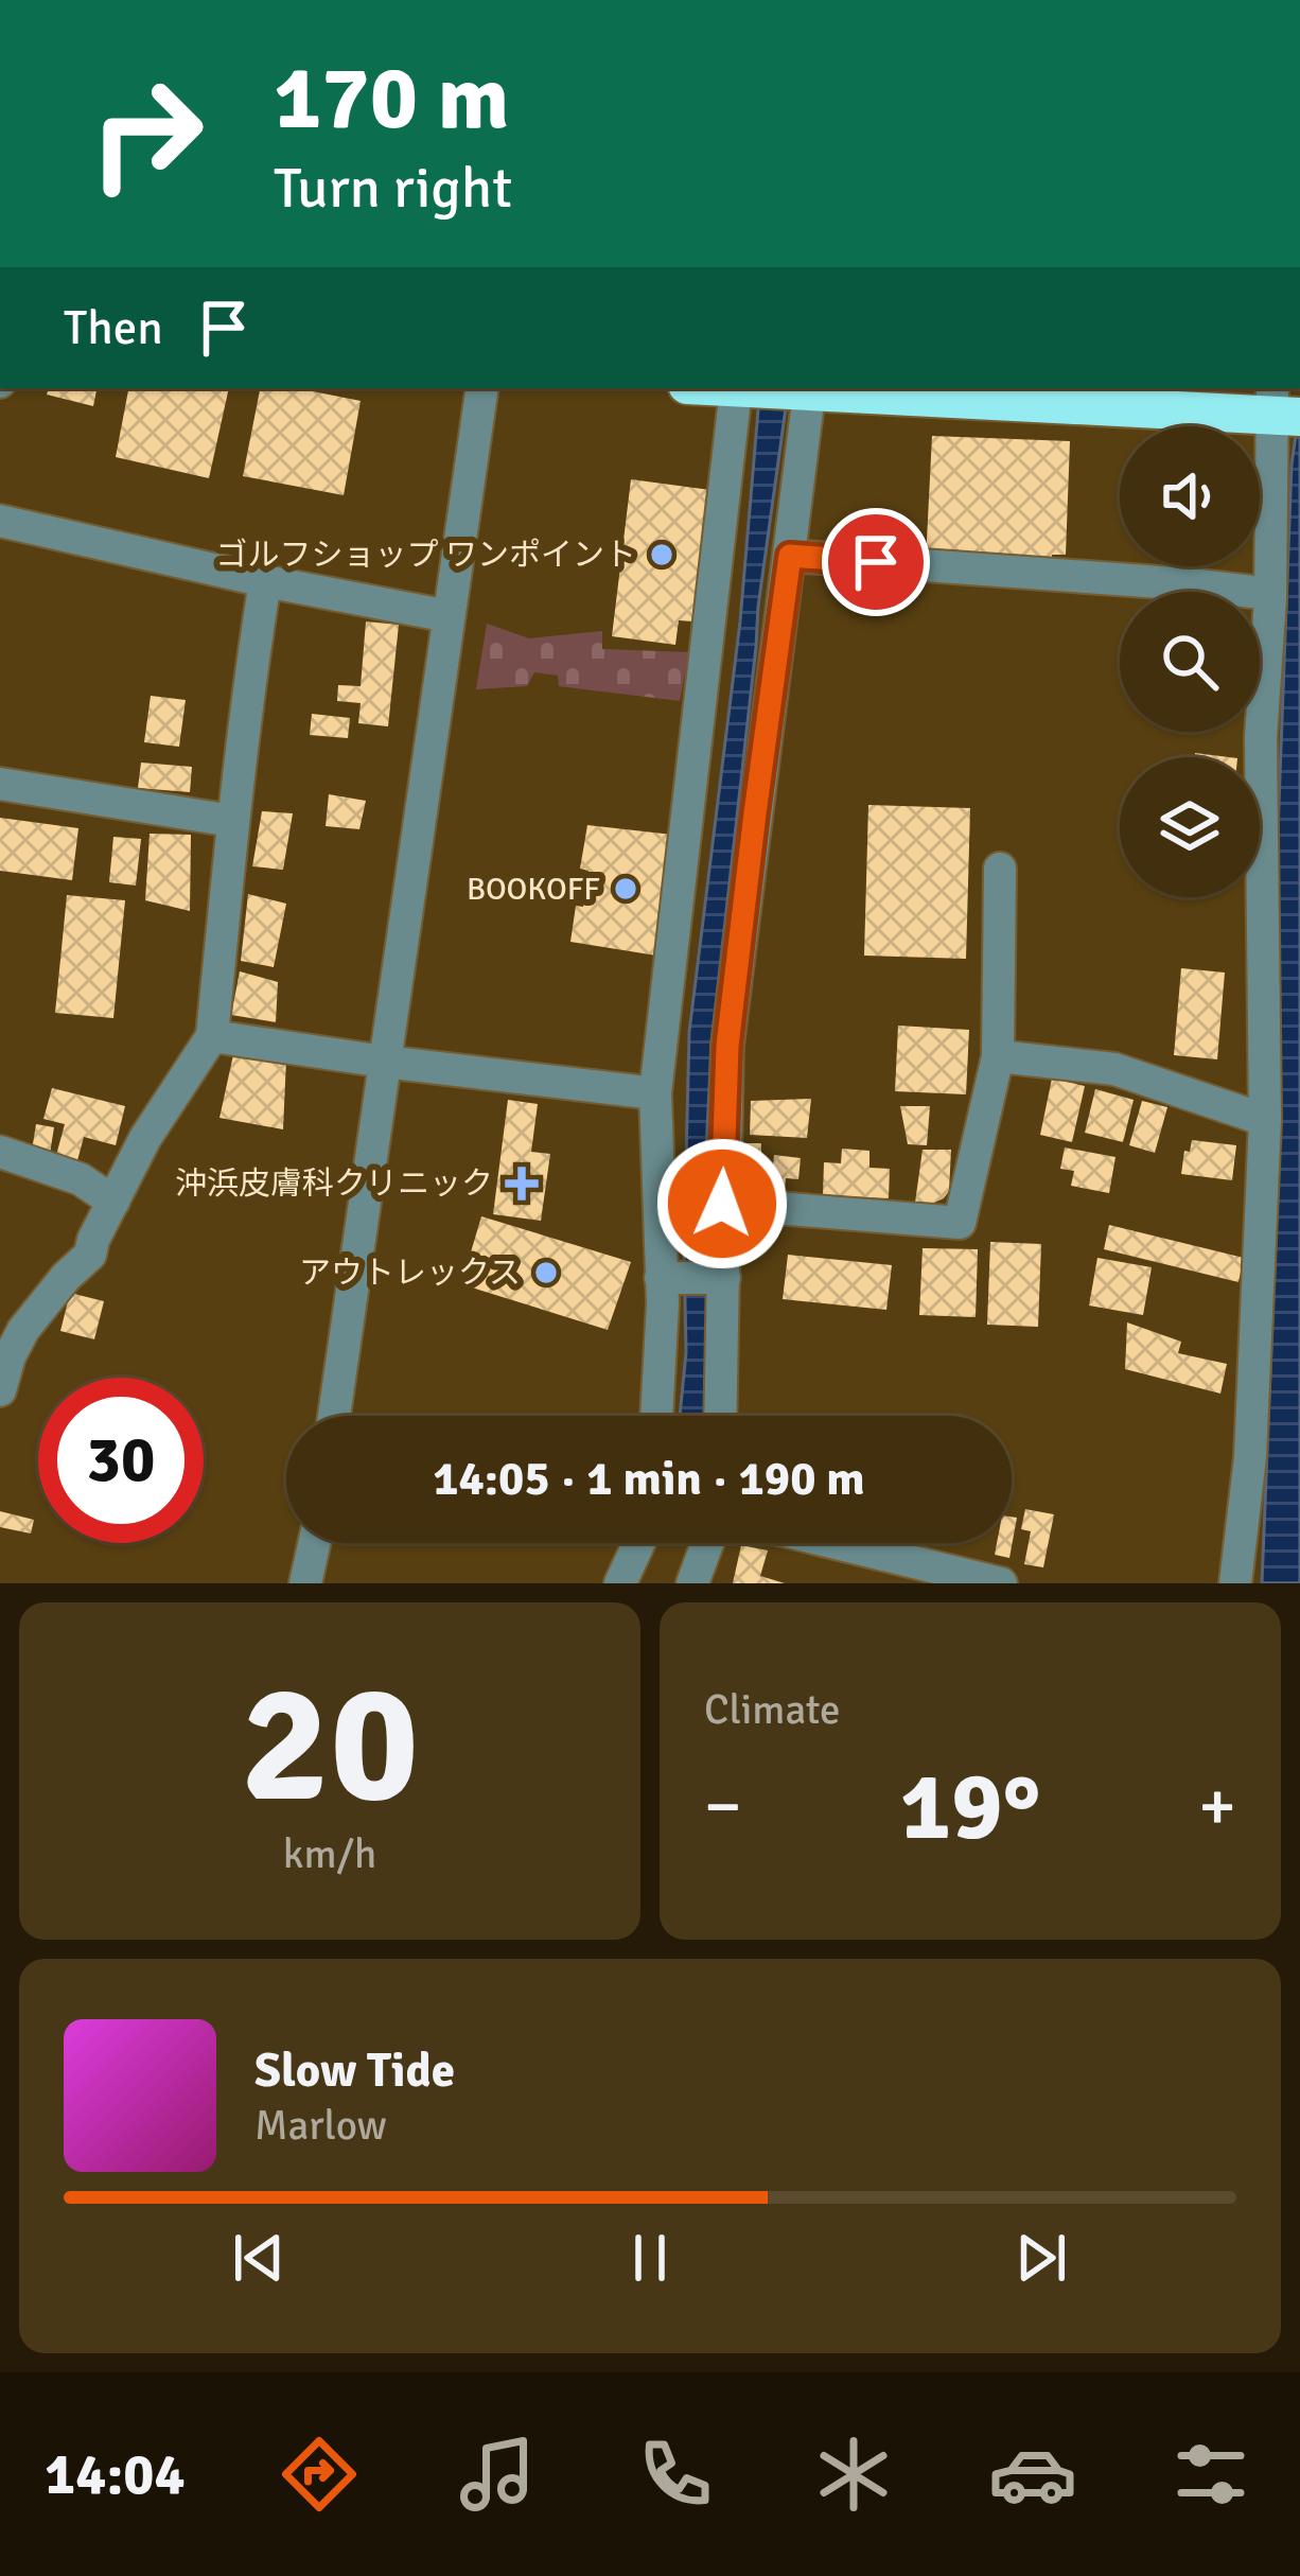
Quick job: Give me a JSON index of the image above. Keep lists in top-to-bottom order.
{
  "places": {
    "other": ["ゴルフショップ ワンポイント", "BOOKOFF", "アウトレックス"],
    "health": ["沖浜皮膚科クリニック"]
  },
  "page": {
    "turn": ["170 m", "Turn right"],
    "then": "Then",
    "limit": "30",
    "trip": "14:05 · 1 min · 190 m",
    "tile": [
      ["20", "km/h"],
      "Climate"
    ],
    "heat": ["−", "19°", "+"],
    "song": ["Slow Tide", "Marlow"],
    "tabs": "14:04"
  }
}
